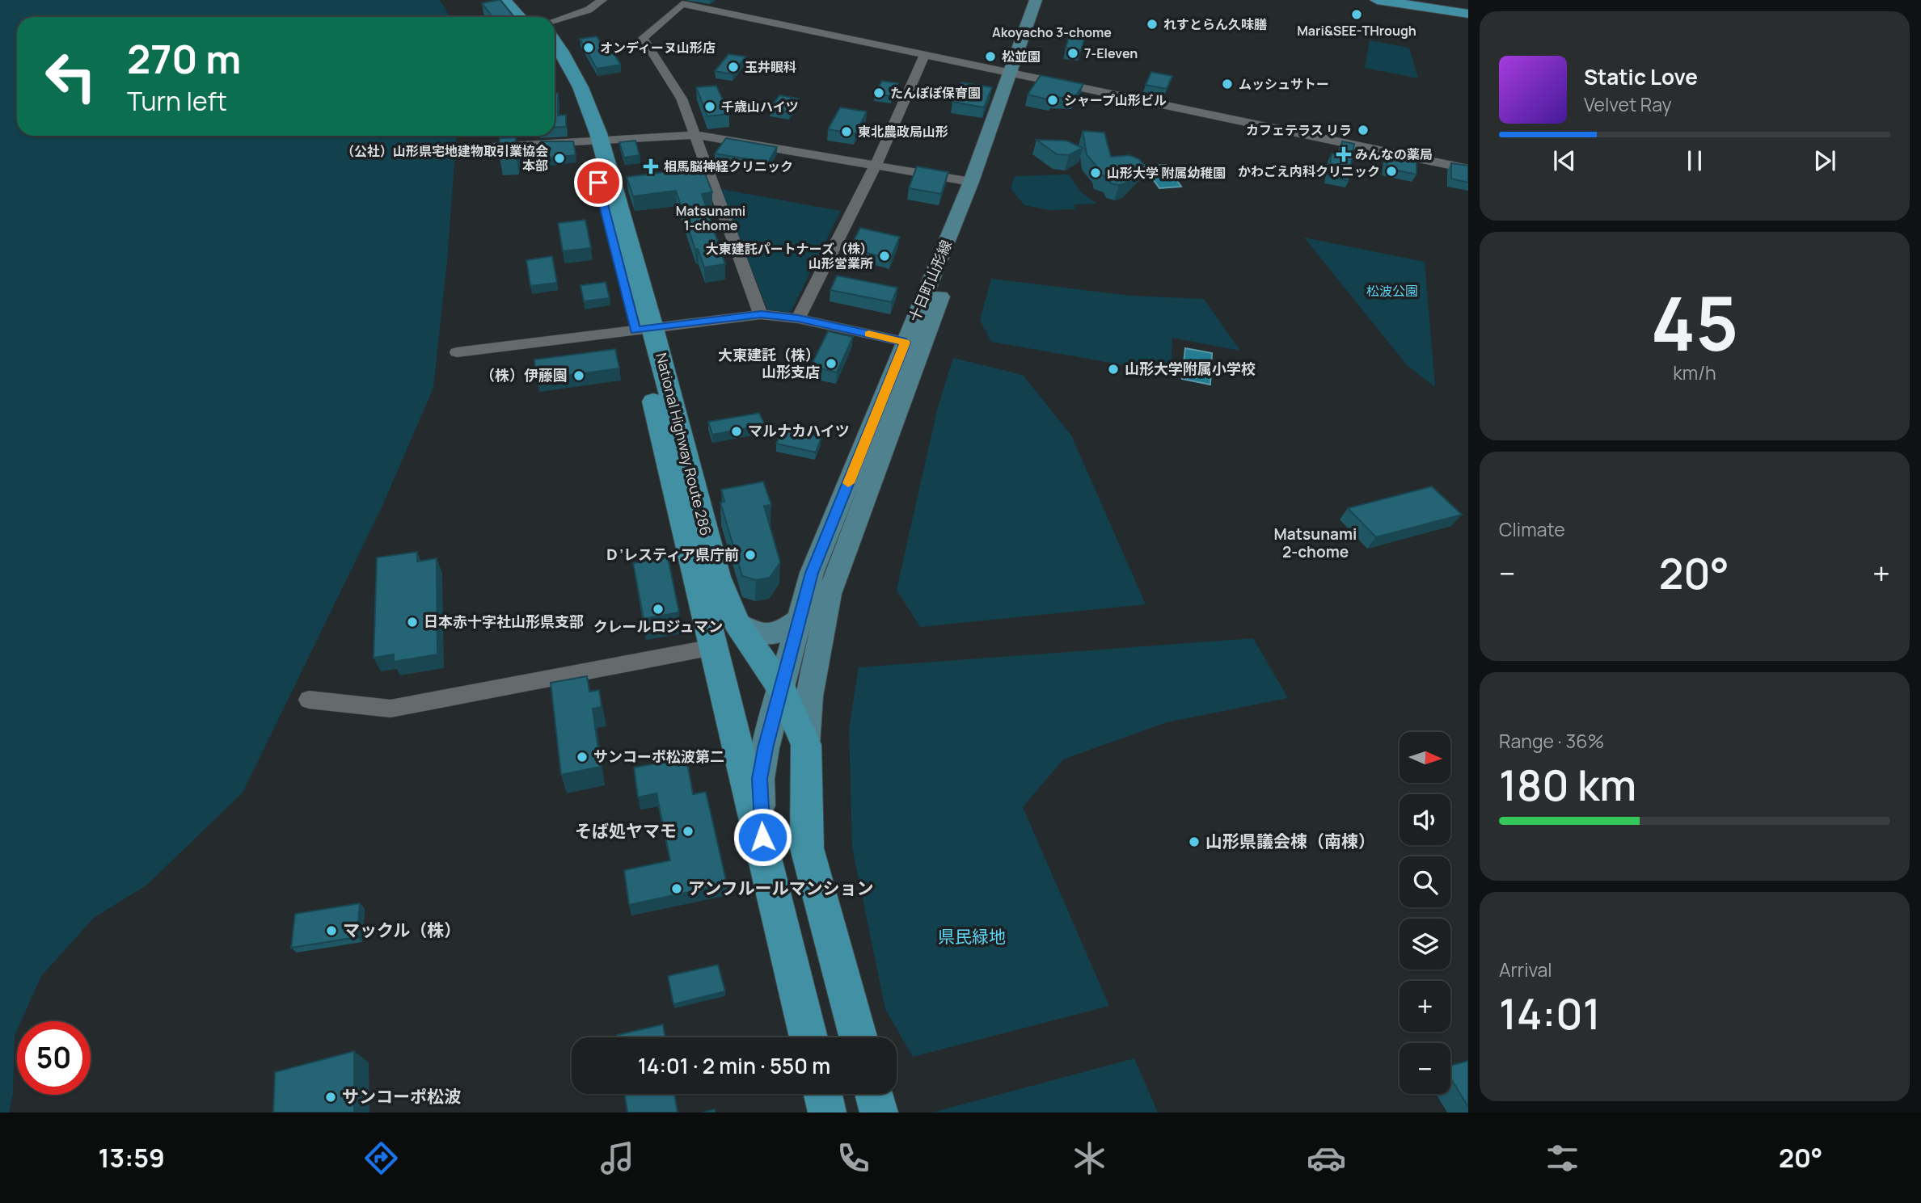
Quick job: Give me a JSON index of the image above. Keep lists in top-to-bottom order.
{
  "streets": {
    "highway": ["National Highway Route 286"],
    "main road": ["十日町山形線"]
  },
  "crossings": [
    ["十日町山形線", "National Highway Route 286"]
  ],
  "districts": ["Akoyacho 3-chome", "Matsunami 1-chome", "Matsunami 2-chome"],
  "parks": ["松波公園", "県民緑地"],
  "places": {
    "other": [
      "Mari&SEE-THrough",
      "れすとらん久味膳",
      "オンディーヌ山形店",
      "7-Eleven",
      "松並園",
      "玉井眼科",
      "ムッシュサトー",
      "たんぽぽ保育園",
      "シャープ山形ビル",
      "千歳山ハイツ",
      "カフェテラス リラ",
      "東北農政局山形",
      "（公社）山形県宅地建物取引業協会 本部",
      "かわごえ内科クリニック",
      "山形大学 附属幼稚園",
      "大東建託パートナーズ（株） 山形営業所",
      "大東建託（株） 山形支店",
      "山形大学附属小学校",
      "（株）伊藤園",
      "マルナカハイツ",
      "Ｄ’レスティア県庁前",
      "クレールロジュマン",
      "日本赤十字社山形県支部",
      "サンコーポ松波第二",
      "そば処ヤマモ",
      "山形県議会棟（南棟）",
      "アンフルールマンション",
      "マックル（株）",
      "サンコーポ松波"
    ],
    "health": ["みんなの薬局", "相馬脳神経クリニック"]
  },
  "north": "right",
  "page": {
    "turn": ["270 m", "Turn left"],
    "song": ["Static Love", "Velvet Ray"],
    "tile": [
      ["45", "km/h"],
      "Climate",
      ["Range · 36%", "180 km"],
      ["Arrival", "14:01"]
    ],
    "heat": ["−", "20°", "+"],
    "map_buttons": ["+", "−"],
    "limit": "50",
    "trip": "14:01 · 2 min · 550 m",
    "tabs": ["13:59", "20°"]
  }
}
